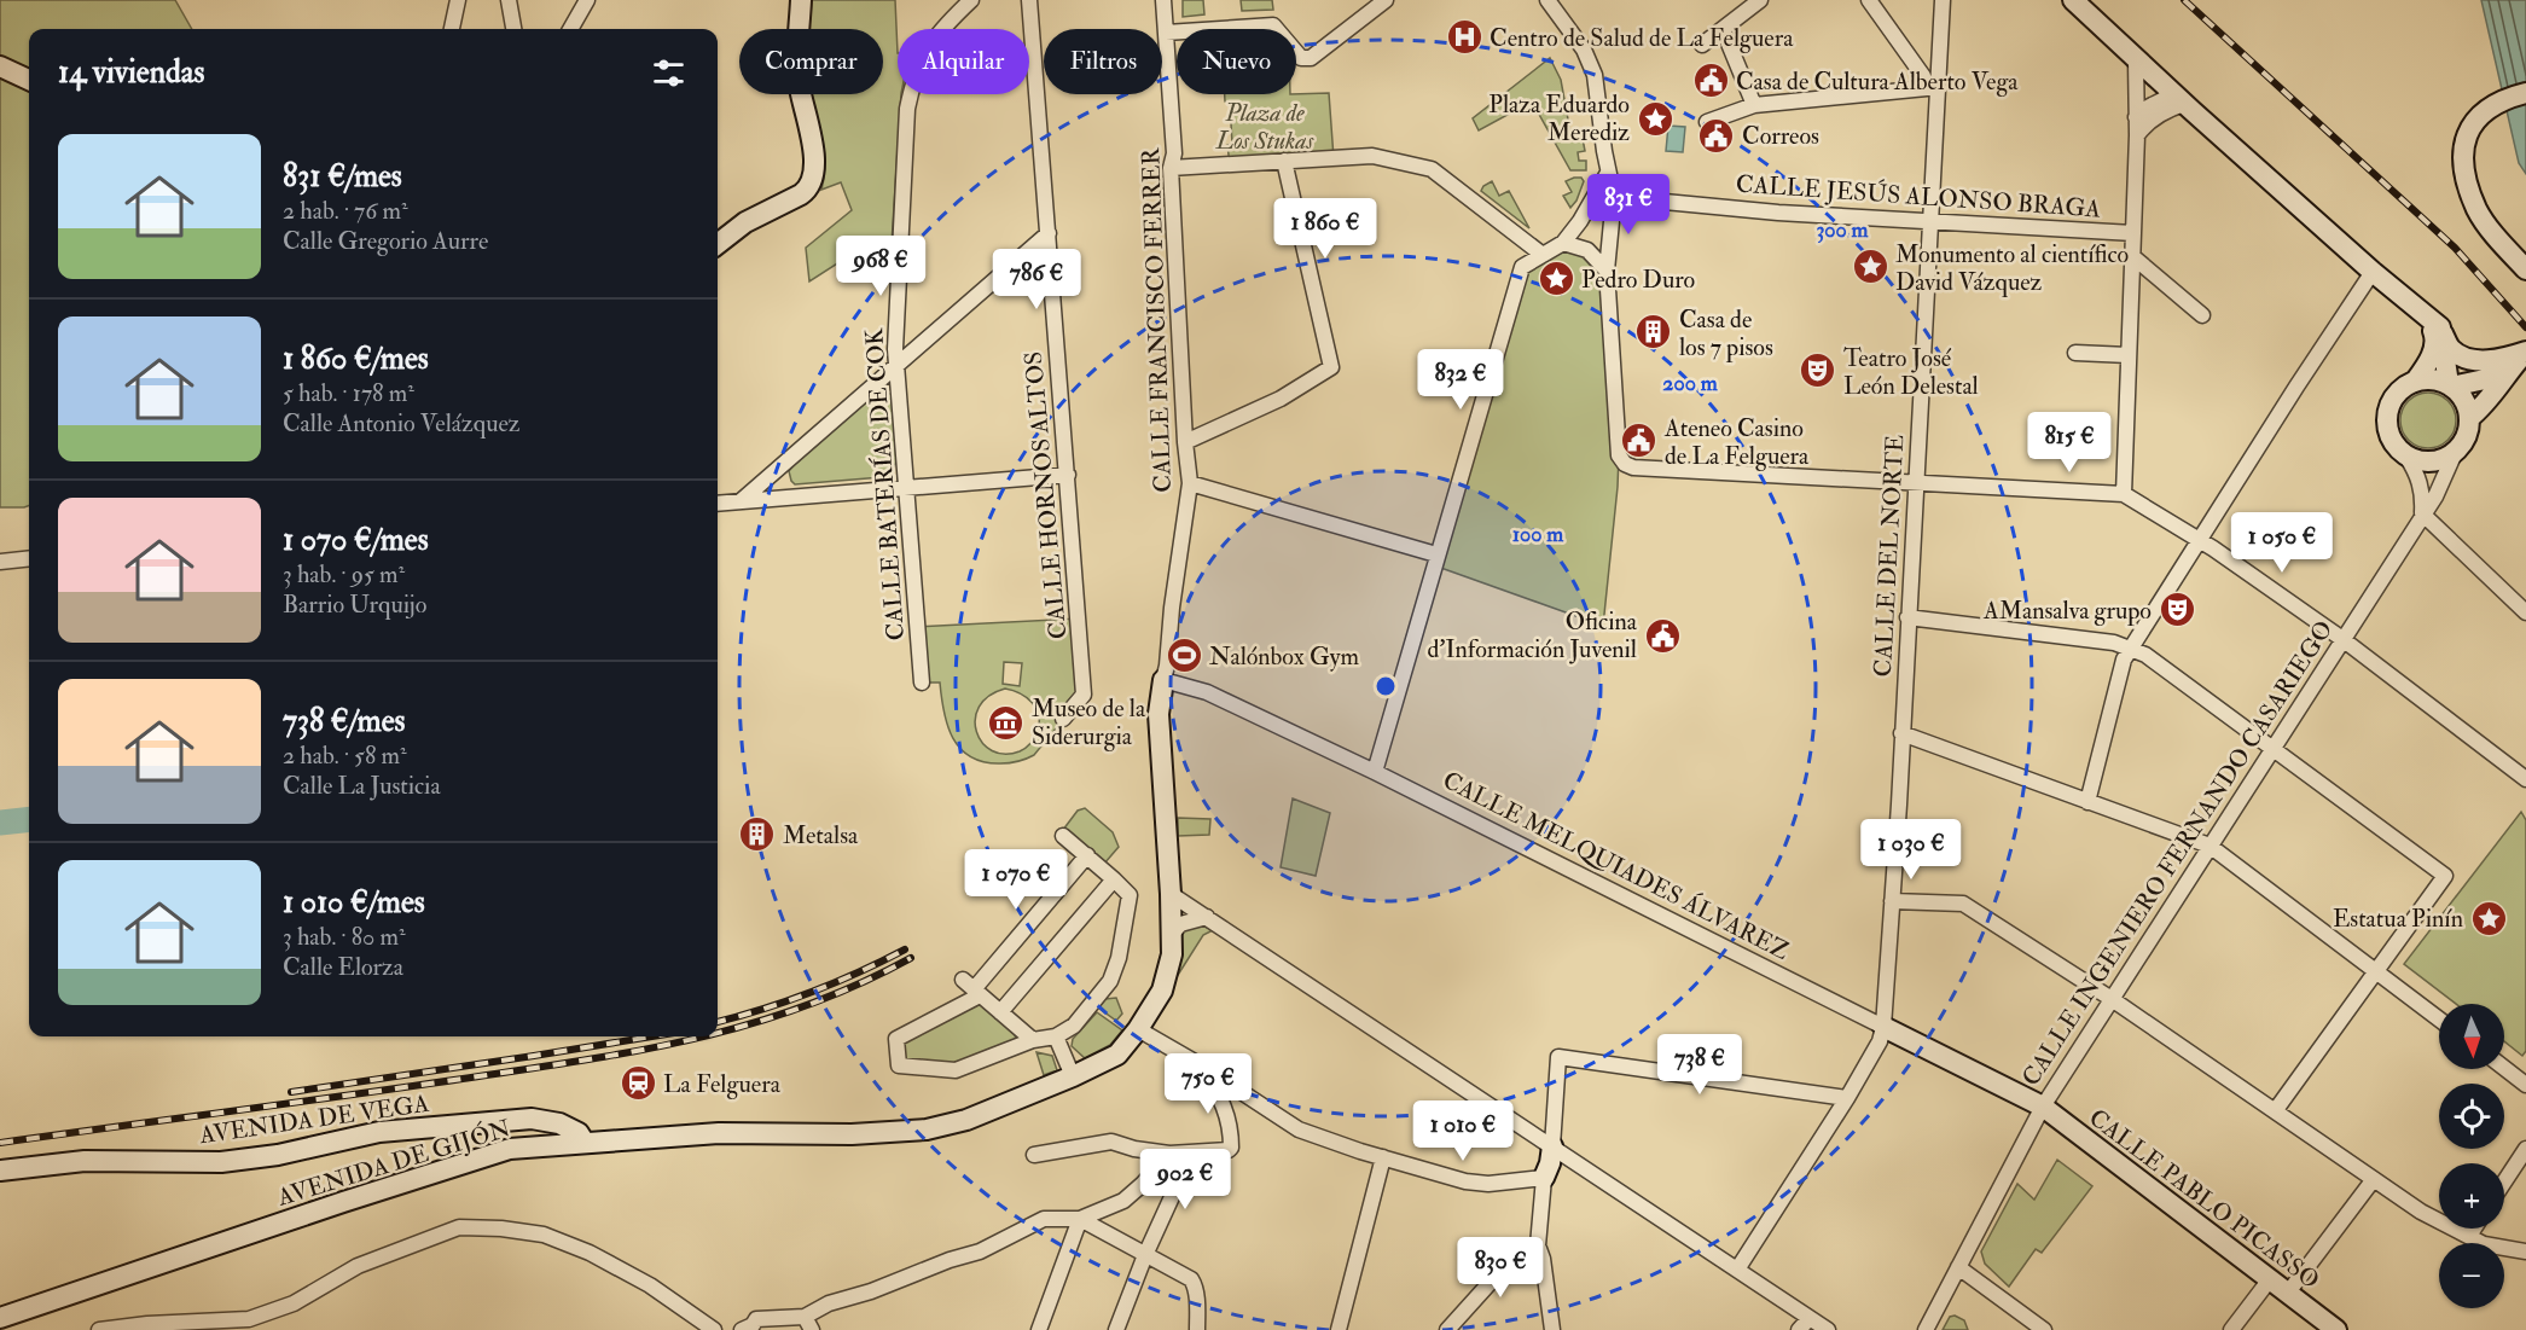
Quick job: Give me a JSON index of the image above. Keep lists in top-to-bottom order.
{
  "streets": {
    "street": [
      "CALLE JESÚS ALONSO BRAGA",
      "CALLE FRANCISCO FERRER",
      "CALLE BATERÍAS DE COK",
      "CALLE HORNOS ALTOS",
      "CALLE DEL NORTE",
      "CALLE INGENIERO FERNANDO CASARIEGO",
      "CALLE MELQUIADES ÁLVAREZ",
      "AVENIDA DE VEGA",
      "AVENIDA DE GIJÓN",
      "CALLE PABLO PICASSO"
    ]
  },
  "crossings": [
    ["CALLE JESÚS ALONSO BRAGA", "CALLE DEL NORTE"],
    ["CALLE FRANCISCO FERRER", "CALLE MELQUIADES ÁLVAREZ"],
    ["CALLE FRANCISCO FERRER", "AVENIDA DE GIJÓN"],
    ["CALLE DEL NORTE", "CALLE MELQUIADES ÁLVAREZ"],
    ["CALLE INGENIERO FERNANDO CASARIEGO", "CALLE MELQUIADES ÁLVAREZ"],
    ["CALLE INGENIERO FERNANDO CASARIEGO", "CALLE PABLO PICASSO"],
    ["CALLE MELQUIADES ÁLVAREZ", "AVENIDA DE GIJÓN"],
    ["CALLE MELQUIADES ÁLVAREZ", "CALLE PABLO PICASSO"],
    ["AVENIDA DE VEGA", "AVENIDA DE GIJÓN"]
  ],
  "parks": ["Plaza de Los Stukas"],
  "places": {
    "hospital": ["Centro de Salud de La Felguera"],
    "public building": [
      "Casa de Cultura Alberto Vega",
      "Correos",
      "Ateneo Casino de La Felguera",
      "Oficina d'Información Juvenil"
    ],
    "place": [
      "Plaza Eduardo Merediz",
      "Monumento al científico David Vázquez",
      "Pedro Duro",
      "Estatua Pinín"
    ],
    "building": ["Casa de los 7 pisos", "Metalsa"],
    "theatre": ["Teatro José León Delestal", "AMansalva grupo"],
    "sports": ["Nalónbox Gym"],
    "museum": ["Museo de la Siderurgia"],
    "station": ["La Felguera"]
  },
  "north": "bottom",
  "page": {
    "chip": [
      "Comprar",
      "Alquilar",
      "Filtros",
      "Nuevo"
    ],
    "heading": "14 viviendas",
    "list": [
      {
        "name": "831 €/mes",
        "note": "2 hab. · 76 m² · Calle Gregorio Aurre"
      },
      {
        "name": "1 860 €/mes",
        "note": "5 hab. · 178 m² · Calle Antonio Velázquez"
      },
      {
        "name": "1 070 €/mes",
        "note": "3 hab. · 95 m² · Barrio Urquijo"
      },
      {
        "name": "738 €/mes",
        "note": "2 hab. · 58 m² · Calle La Justicia"
      },
      {
        "name": "1 010 €/mes",
        "note": "3 hab. · 80 m² · Calle Elorza"
      }
    ],
    "price": [
      "831 €",
      "1 860 €",
      "968 €",
      "786 €",
      "832 €",
      "815 €",
      "1 050 €",
      "1 030 €",
      "1 070 €",
      "738 €",
      "750 €",
      "1 010 €",
      "902 €",
      "830 €"
    ],
    "map_buttons": ["+", "−"]
  },
  "rings": ["300 m", "200 m", "100 m"]
}
